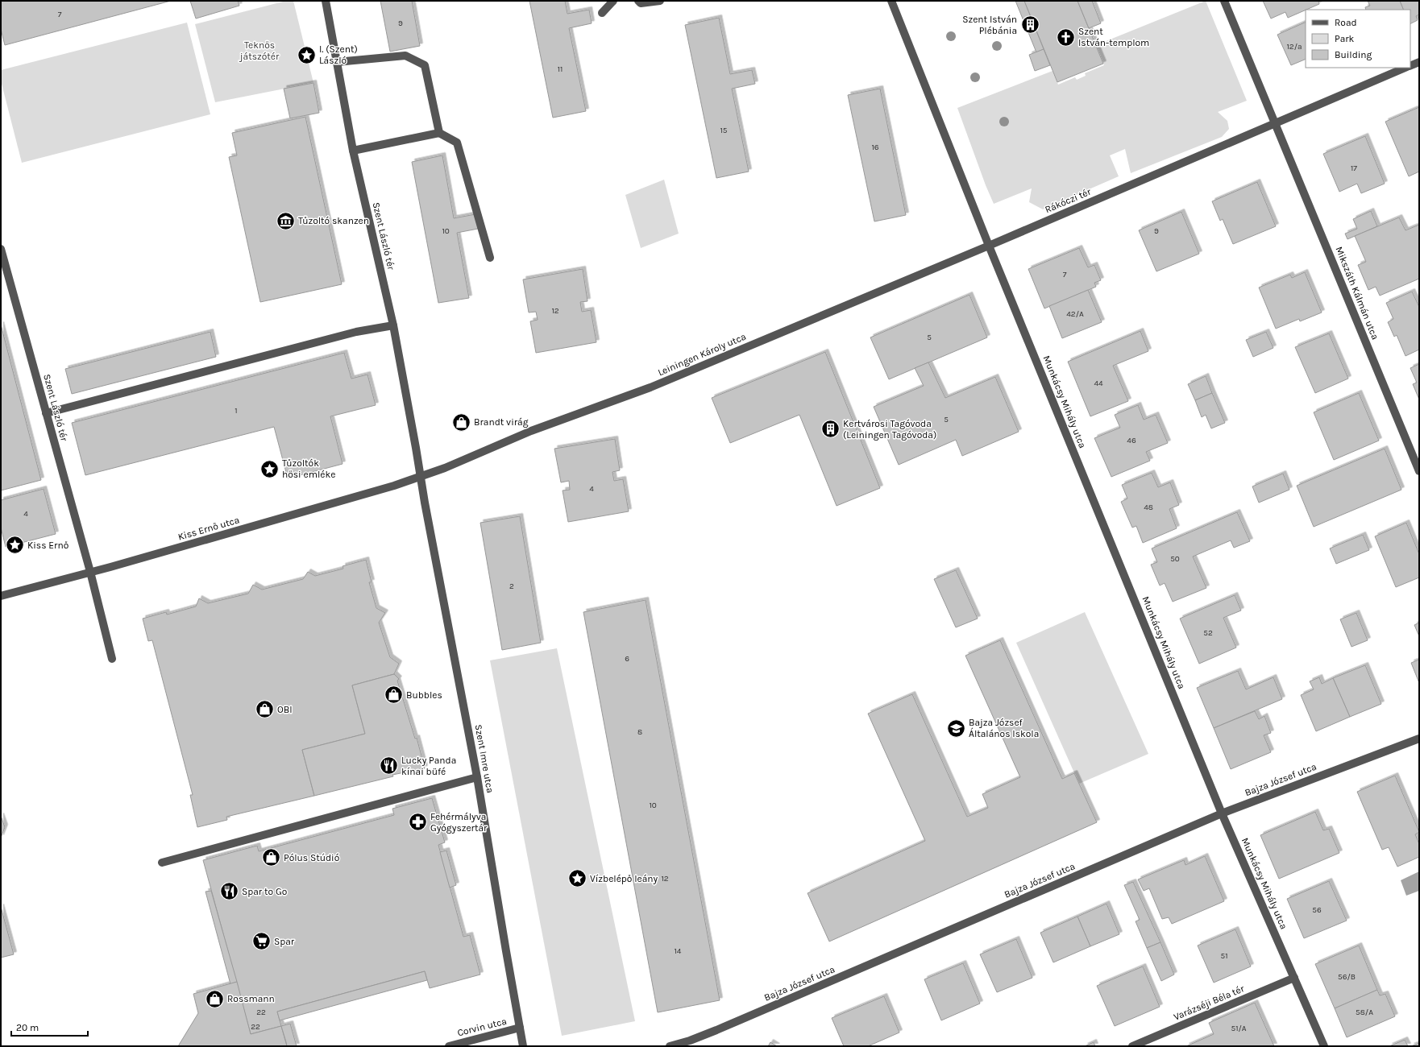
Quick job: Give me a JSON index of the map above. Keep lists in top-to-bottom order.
{
  "streets": {
    "street": [
      "Rákóczi tér",
      "Szent László tér",
      "Mikszáth Kálmán utca",
      "Leiningen Károly utca",
      "Munkácsy Mihály utca",
      "Kiss Ernő utca",
      "Szent Imre utca",
      "Bajza József utca",
      "Varázséji Béla tér",
      "Corvin utca"
    ]
  },
  "crossings": [
    ["Rákóczi tér", "Mikszáth Kálmán utca"],
    ["Rákóczi tér", "Leiningen Károly utca"],
    ["Rákóczi tér", "Munkácsy Mihály utca"],
    ["Szent László tér", "Leiningen Károly utca"],
    ["Szent László tér", "Kiss Ernő utca"],
    ["Szent László tér", "Szent Imre utca"],
    ["Leiningen Károly utca", "Munkácsy Mihály utca"],
    ["Leiningen Károly utca", "Kiss Ernő utca"],
    ["Leiningen Károly utca", "Szent Imre utca"],
    ["Munkácsy Mihály utca", "Bajza József utca"],
    ["Munkácsy Mihály utca", "Varázséji Béla tér"],
    ["Kiss Ernő utca", "Szent Imre utca"],
    ["Szent Imre utca", "Corvin utca"]
  ],
  "parks": ["Teknős játszótér"],
  "places": {
    "building": ["Szent István Plébánia", "Kertvárosi Tagóvoda (Leiningen Tagóvoda)"],
    "church": ["Szent István-templom"],
    "place": [
      "I. (Szent) László",
      "Tűzoltók hősi emléke",
      "Kiss Ernő",
      "Vízbelépő leány"
    ],
    "museum": ["Tűzoltó skanzen"],
    "shop": [
      "Brandt virág",
      "Bubbles",
      "OBI",
      "Pólus Stúdió",
      "Rossmann"
    ],
    "school or university": ["Bajza József Általános Iskola"],
    "restaurant": ["Lucky Panda kínai büfé", "Spar to Go"],
    "pharmacy": ["Fehérmályva Gyógyszertár"],
    "supermarket": ["Spar"]
  },
  "house_numbers": [
    "7",
    "9",
    "12/a",
    "11",
    "15",
    "16",
    "17",
    "10",
    "9",
    "7",
    "12",
    "42/A",
    "5",
    "44",
    "1",
    "5",
    "46",
    "4",
    "48",
    "4",
    "50",
    "2",
    "52",
    "6",
    "8",
    "10",
    "12",
    "56",
    "14",
    "51",
    "56/B",
    "22",
    "58/A",
    "22",
    "51/A"
  ],
  "legend": ["Road", "Park", "Building"],
  "scale_bar": "20 m"
}
